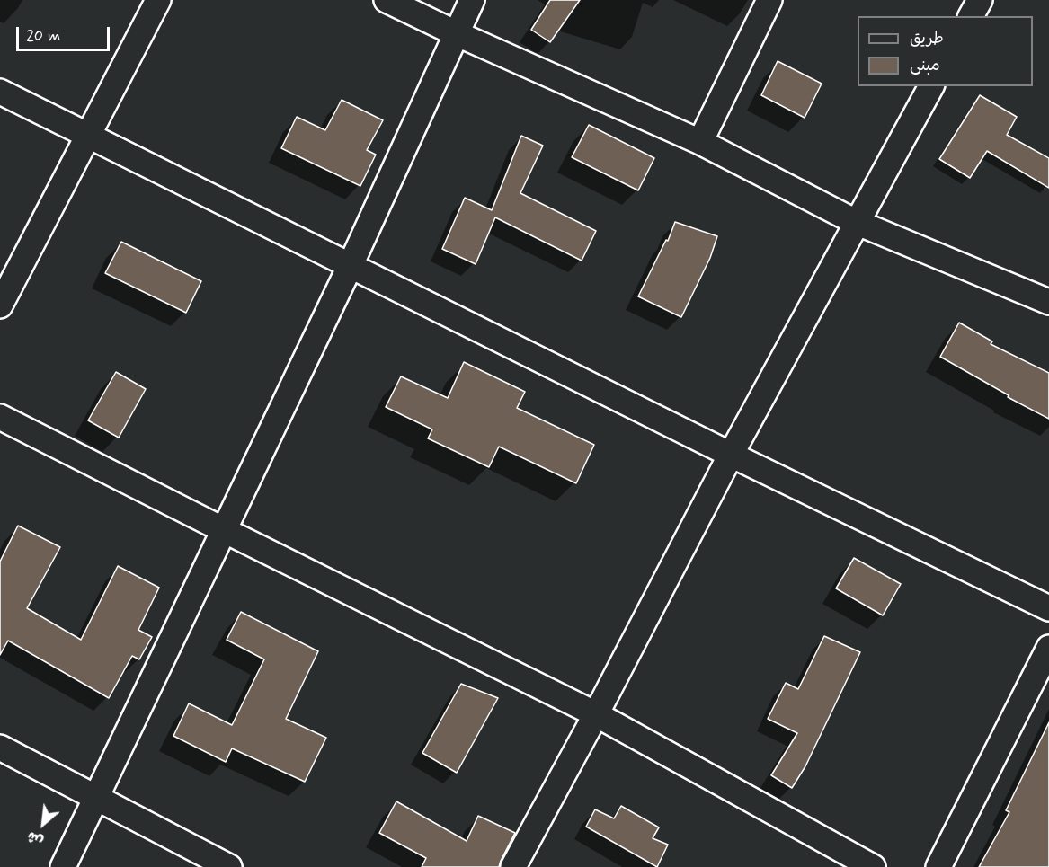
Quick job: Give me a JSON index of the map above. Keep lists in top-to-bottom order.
{
  "legend": ["طريق", "مبنى"],
  "scale_bar": "20 m",
  "north": "bottom left"
}
